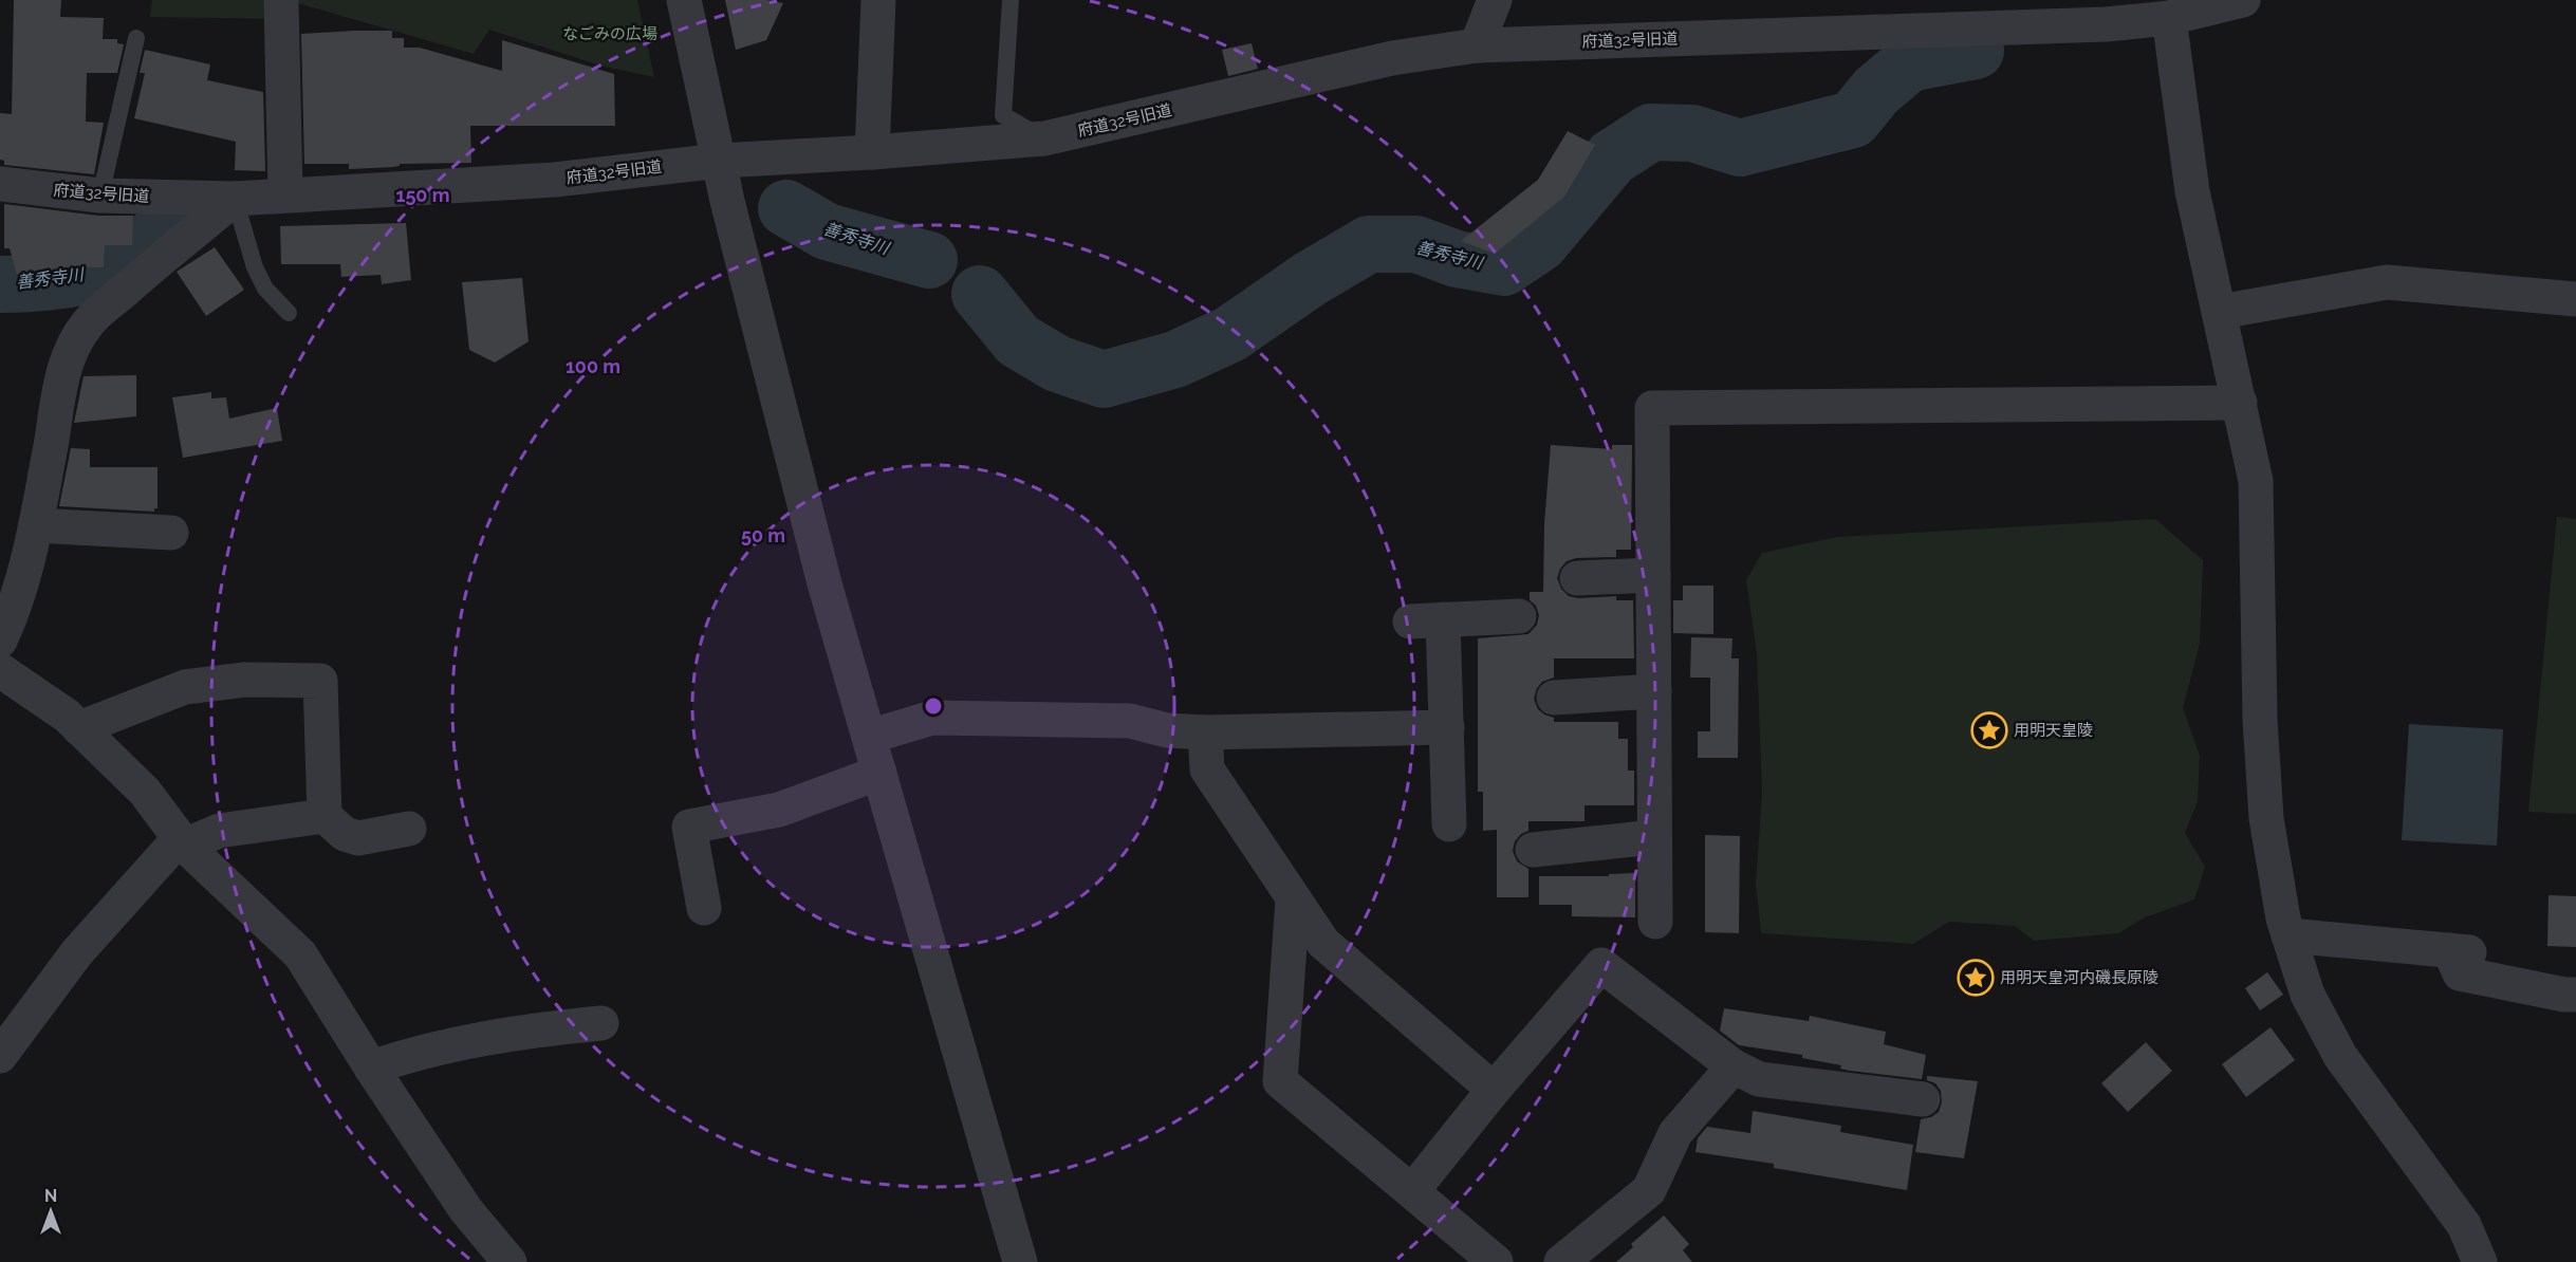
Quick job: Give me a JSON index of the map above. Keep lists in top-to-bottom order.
{
  "streets": {
    "street": ["府道32号旧道"]
  },
  "water": ["善秀寺川"],
  "parks": ["なごみの広場"],
  "places": {
    "place": ["用明天皇陵", "用明天皇河内磯長原陵"]
  },
  "north": "top",
  "rings": ["150 m", "100 m", "50 m"]
}
